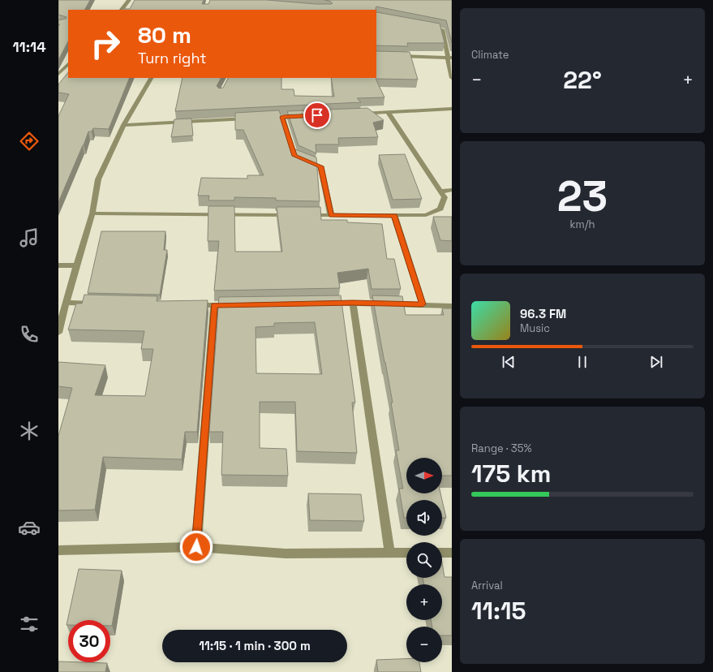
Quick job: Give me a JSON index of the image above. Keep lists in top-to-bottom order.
{
  "north": "right",
  "page": {
    "tabs": "11:14",
    "tile": [
      "Climate",
      ["23", "km/h"],
      ["Range · 35%", "175 km"],
      ["Arrival", "11:15"]
    ],
    "turn": ["80 m", "Turn right"],
    "heat": ["−", "22°", "+"],
    "song": ["96.3 FM", "Music"],
    "map_buttons": ["+", "−"],
    "limit": "30",
    "trip": "11:15 · 1 min · 300 m"
  }
}
